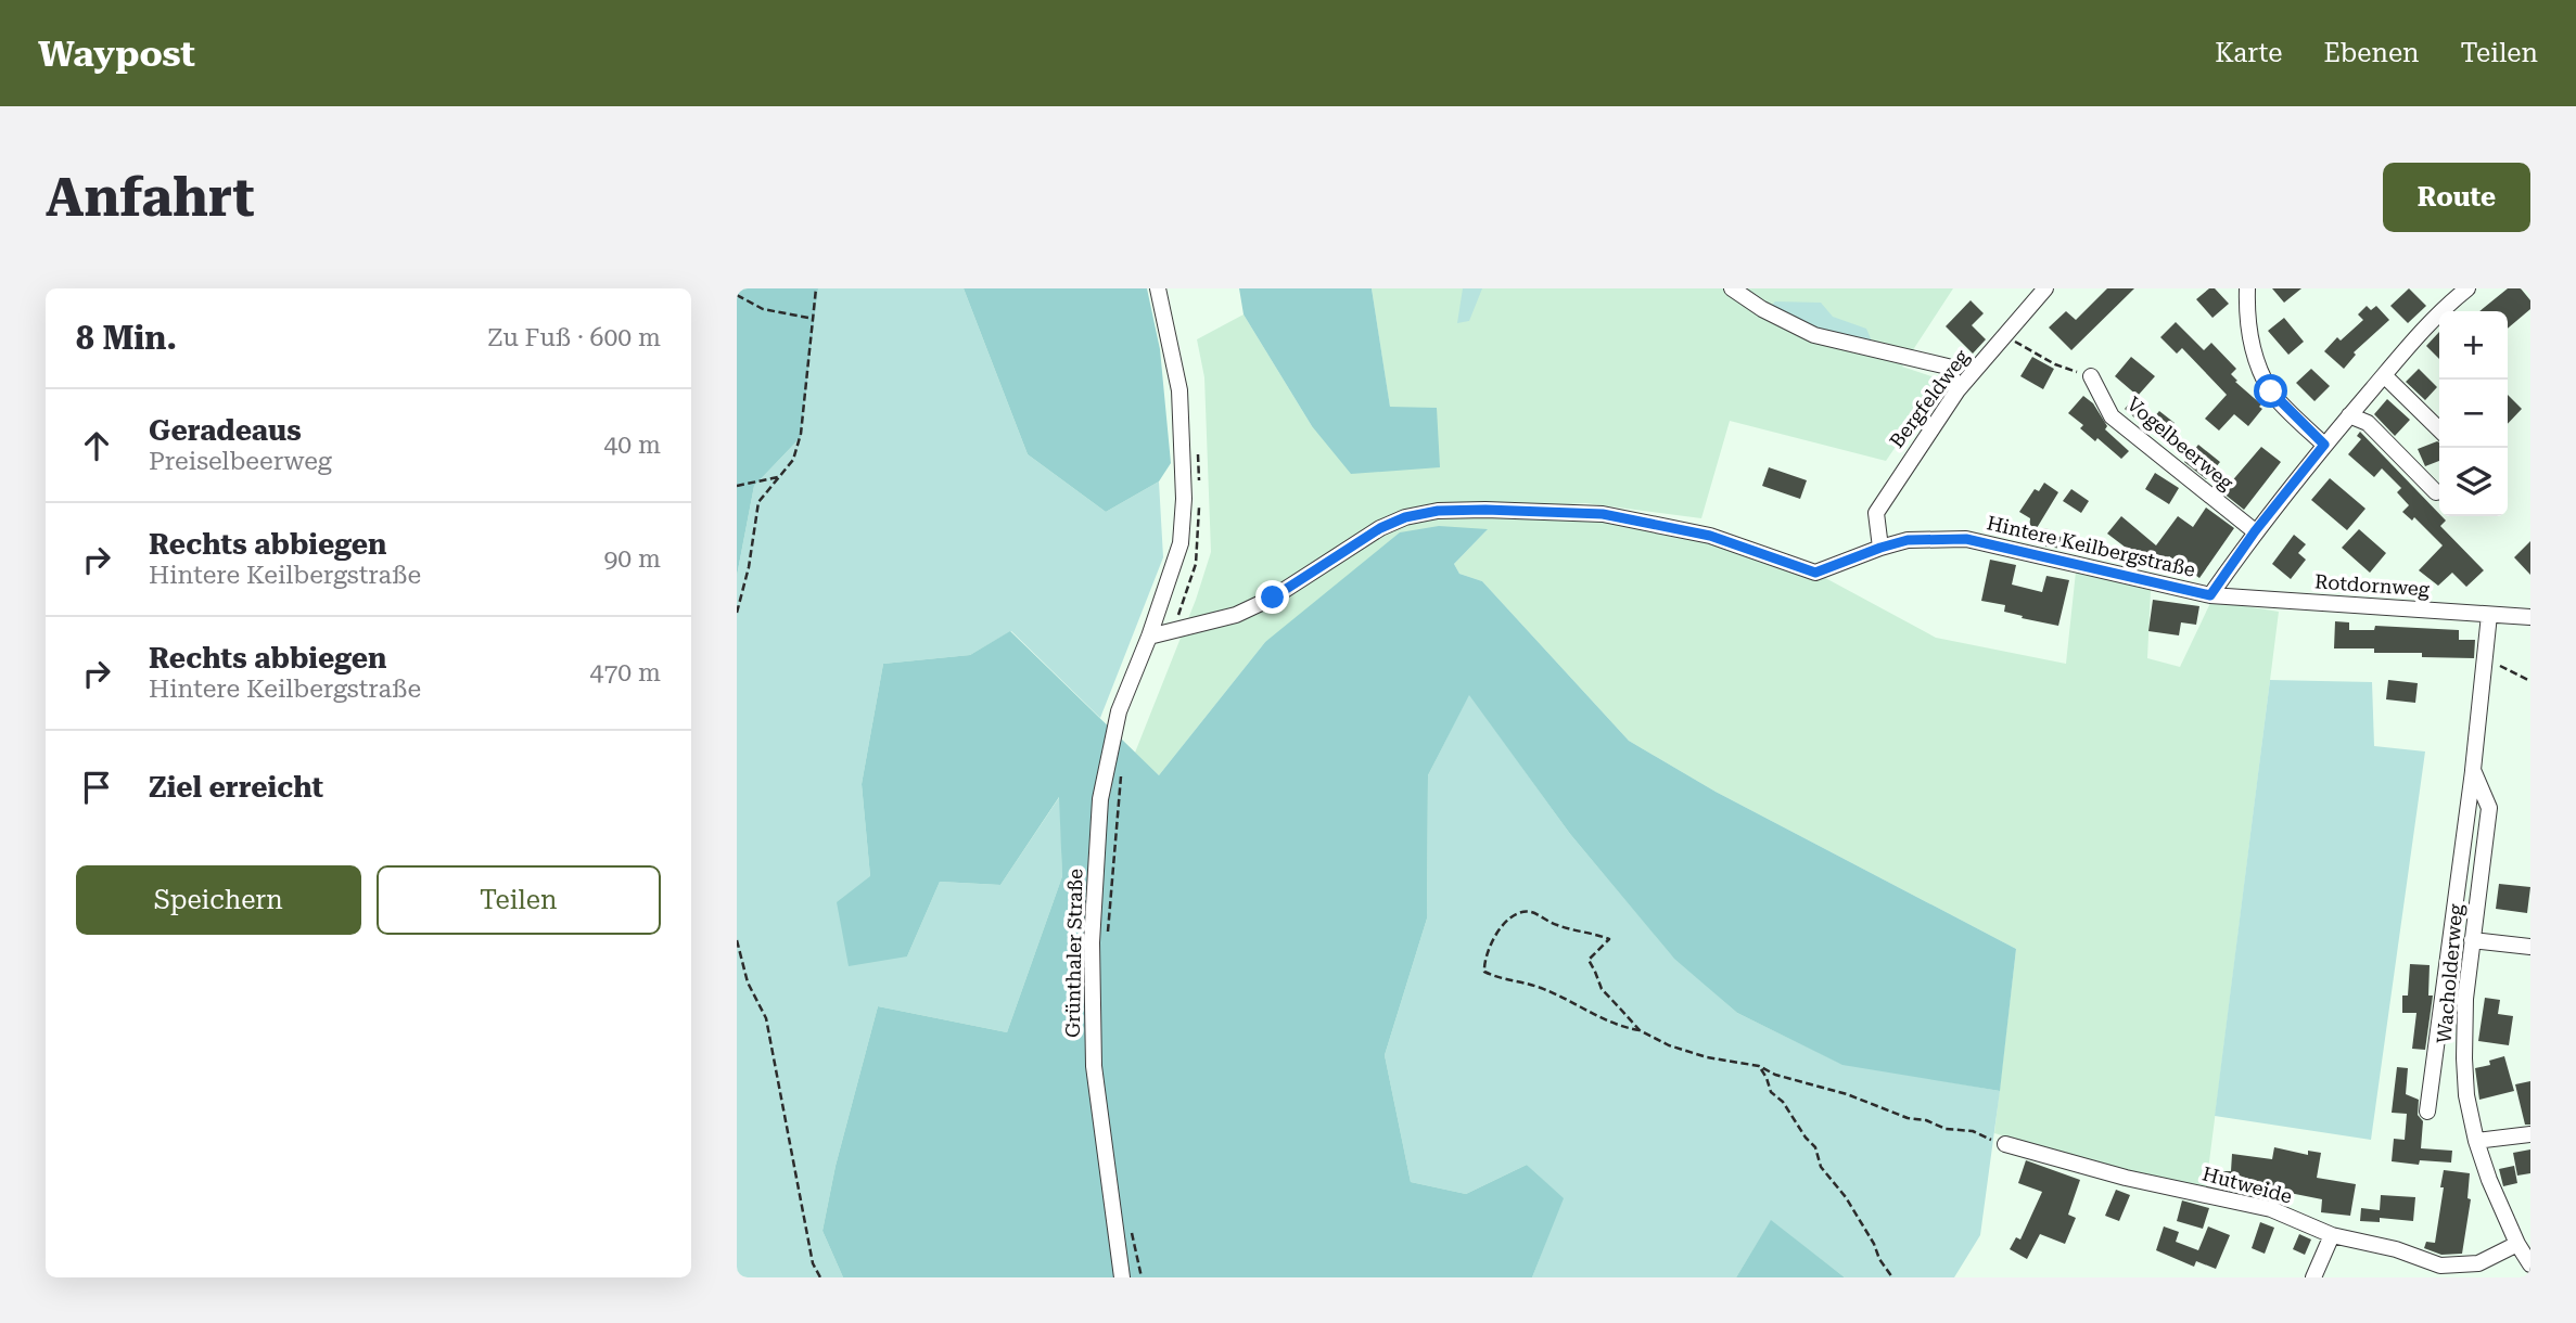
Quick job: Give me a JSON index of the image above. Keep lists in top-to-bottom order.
{
  "streets": {
    "street": [
      "Bergfeldweg",
      "Vogelbeerweg",
      "Hintere Keilbergstraße",
      "Rotdornweg",
      "Grünthaler Straße",
      "Wacholderweg",
      "Hutweide"
    ]
  },
  "crossings": [
    ["Bergfeldweg", "Hintere Keilbergstraße"],
    ["Vogelbeerweg", "Hintere Keilbergstraße"],
    ["Hintere Keilbergstraße", "Rotdornweg"],
    ["Hintere Keilbergstraße", "Grünthaler Straße"],
    ["Rotdornweg", "Wacholderweg"],
    ["Wacholderweg", "Hutweide"]
  ],
  "page": {
    "header": "Waypost",
    "nav": ["Karte", "Ebenen", "Teilen"],
    "buttons": [
      "Route",
      ["Speichern", "Teilen"]
    ],
    "title": "Anfahrt",
    "heading": ["8 Min.", "Zu Fuß · 600 m"],
    "map_buttons": ["+", "−"],
    "list": [
      ["Geradeaus", "Preiselbeerweg", "40 m"],
      ["Rechts abbiegen", "Hintere Keilbergstraße", "90 m"],
      ["Rechts abbiegen", "Hintere Keilbergstraße", "470 m"],
      "Ziel erreicht"
    ]
  }
}
